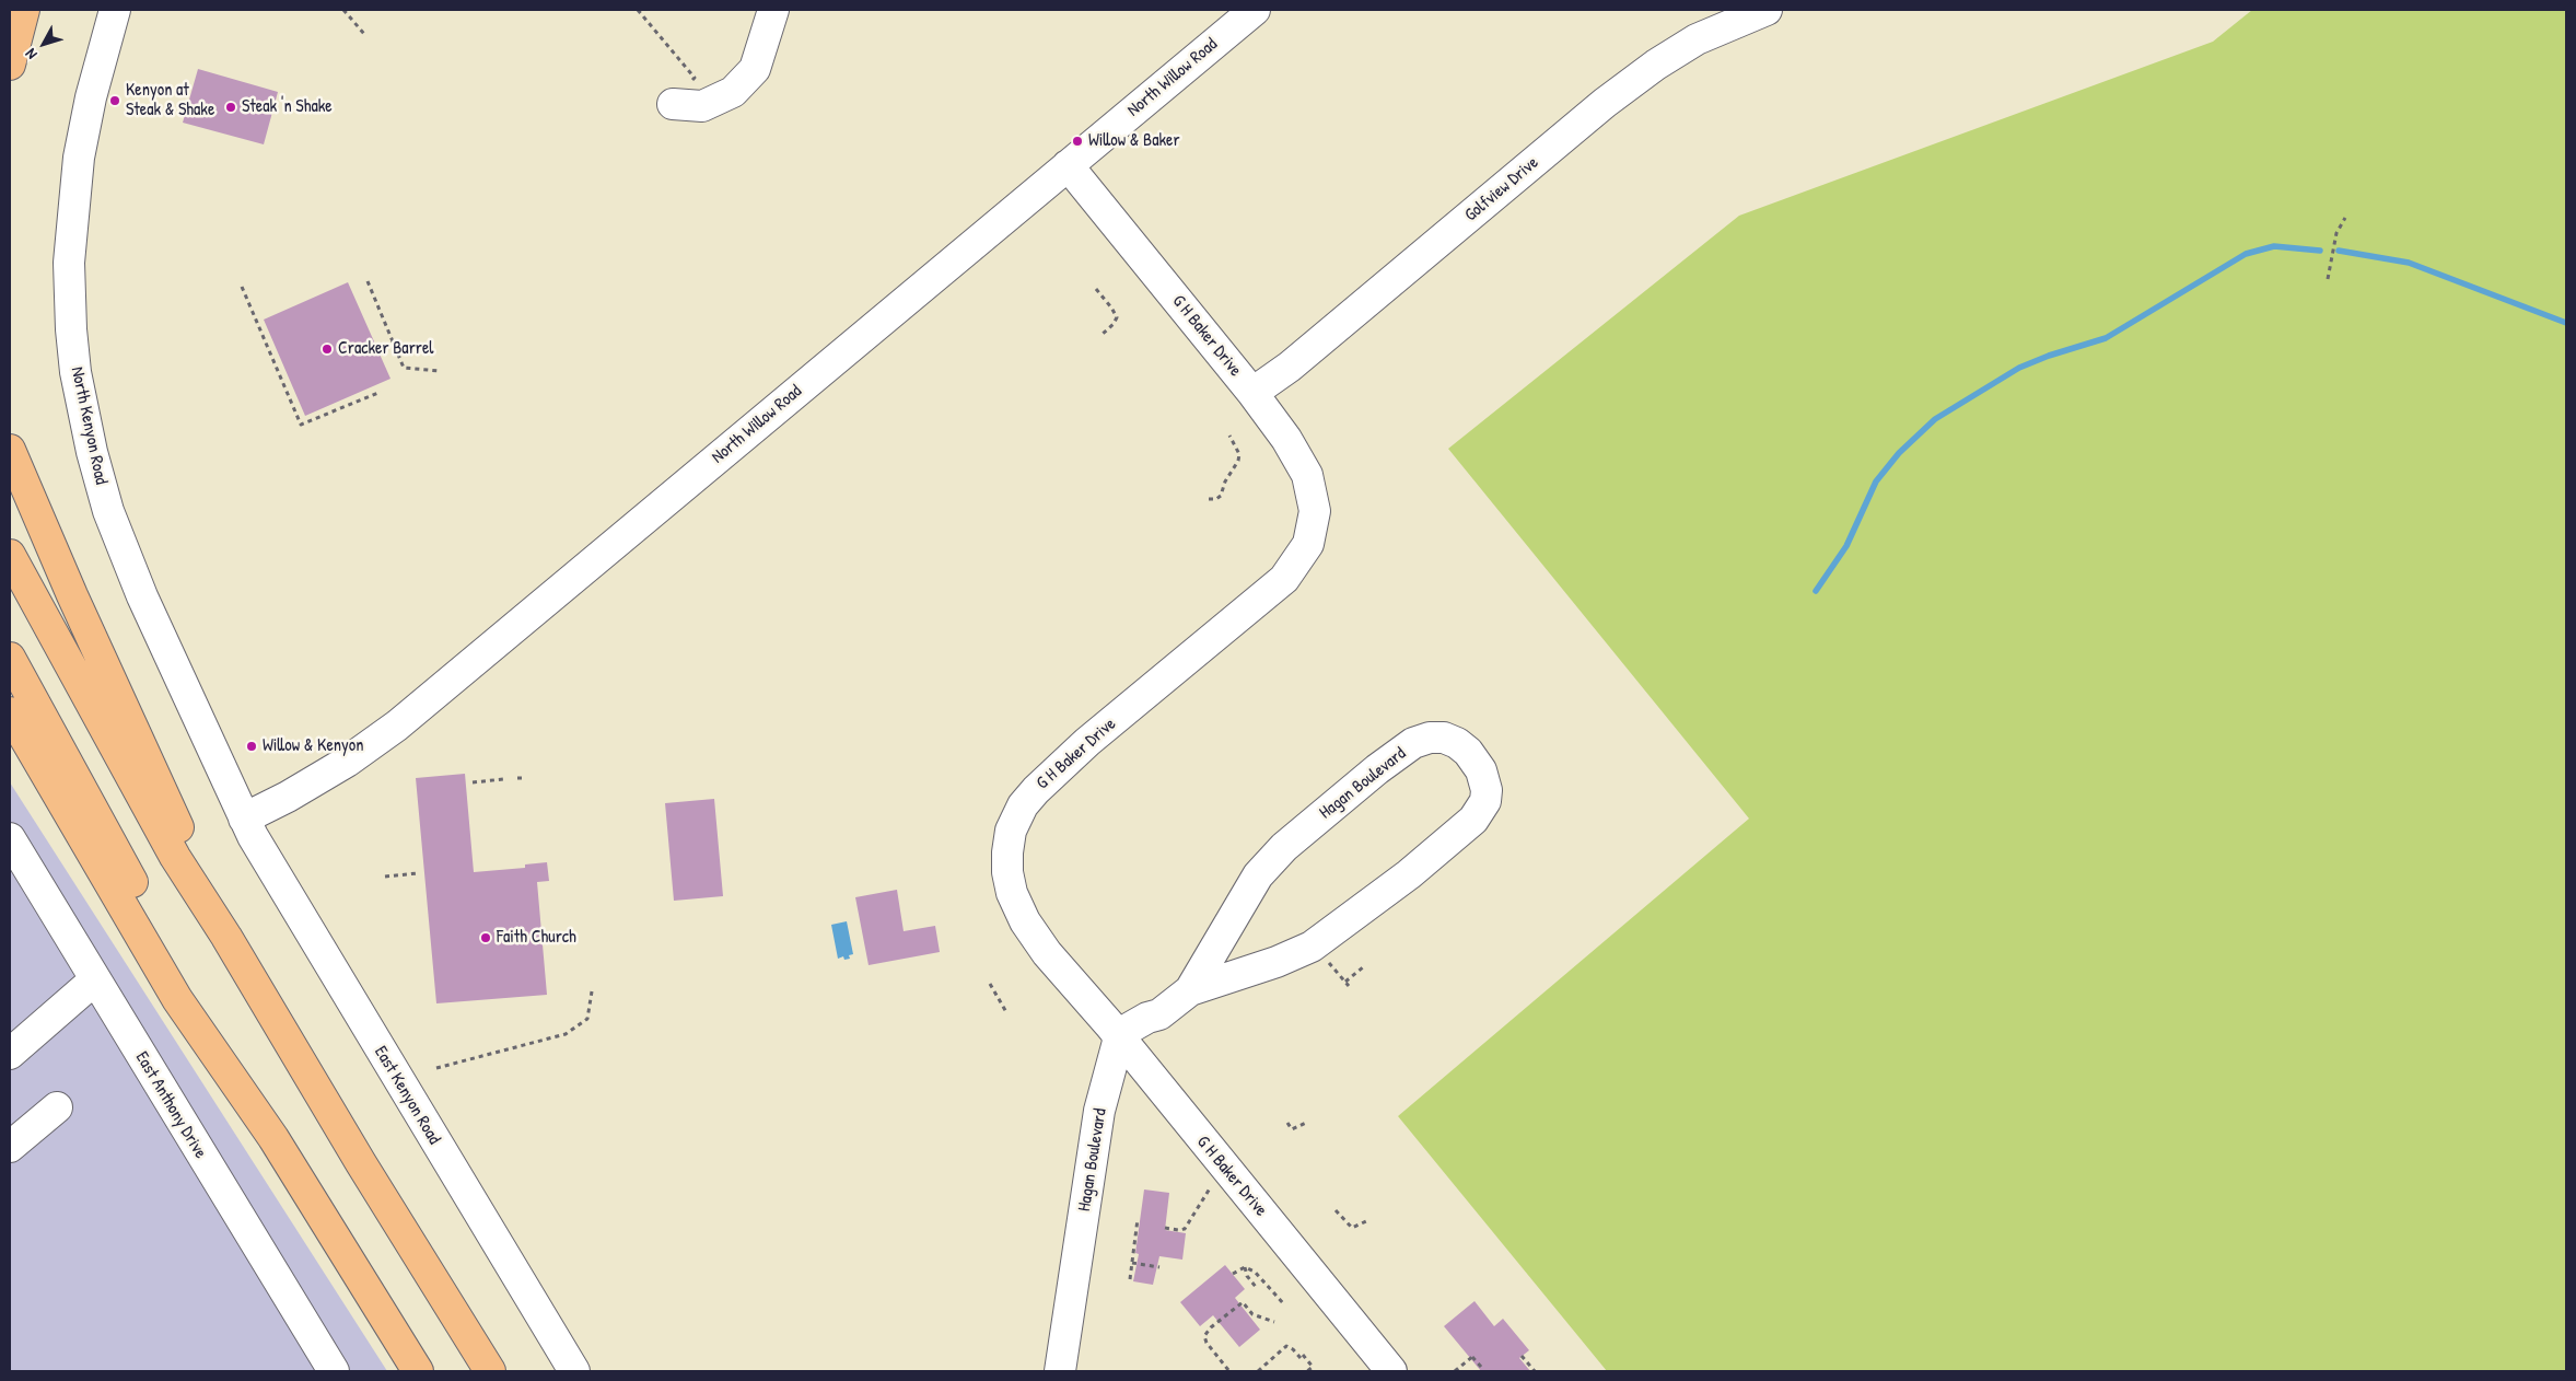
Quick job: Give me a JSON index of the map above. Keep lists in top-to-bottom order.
{
  "streets": {
    "street": [
      "North Willow Road",
      "Golfview Drive",
      "G H Baker Drive",
      "North Kenyon Road",
      "Hagan Boulevard",
      "East Kenyon Road",
      "East Anthony Drive"
    ]
  },
  "crossings": [
    ["North Willow Road", "G H Baker Drive"],
    ["North Willow Road", "North Kenyon Road"],
    ["North Willow Road", "East Kenyon Road"],
    ["Golfview Drive", "G H Baker Drive"],
    ["G H Baker Drive", "Hagan Boulevard"],
    ["North Kenyon Road", "East Kenyon Road"]
  ],
  "places": [
    "Kenyon at Steak & Shake",
    "Steak 'n Shake",
    "Willow & Baker",
    "Cracker Barrel",
    "Willow & Kenyon",
    "Faith Church"
  ],
  "north": "bottom left"
}
